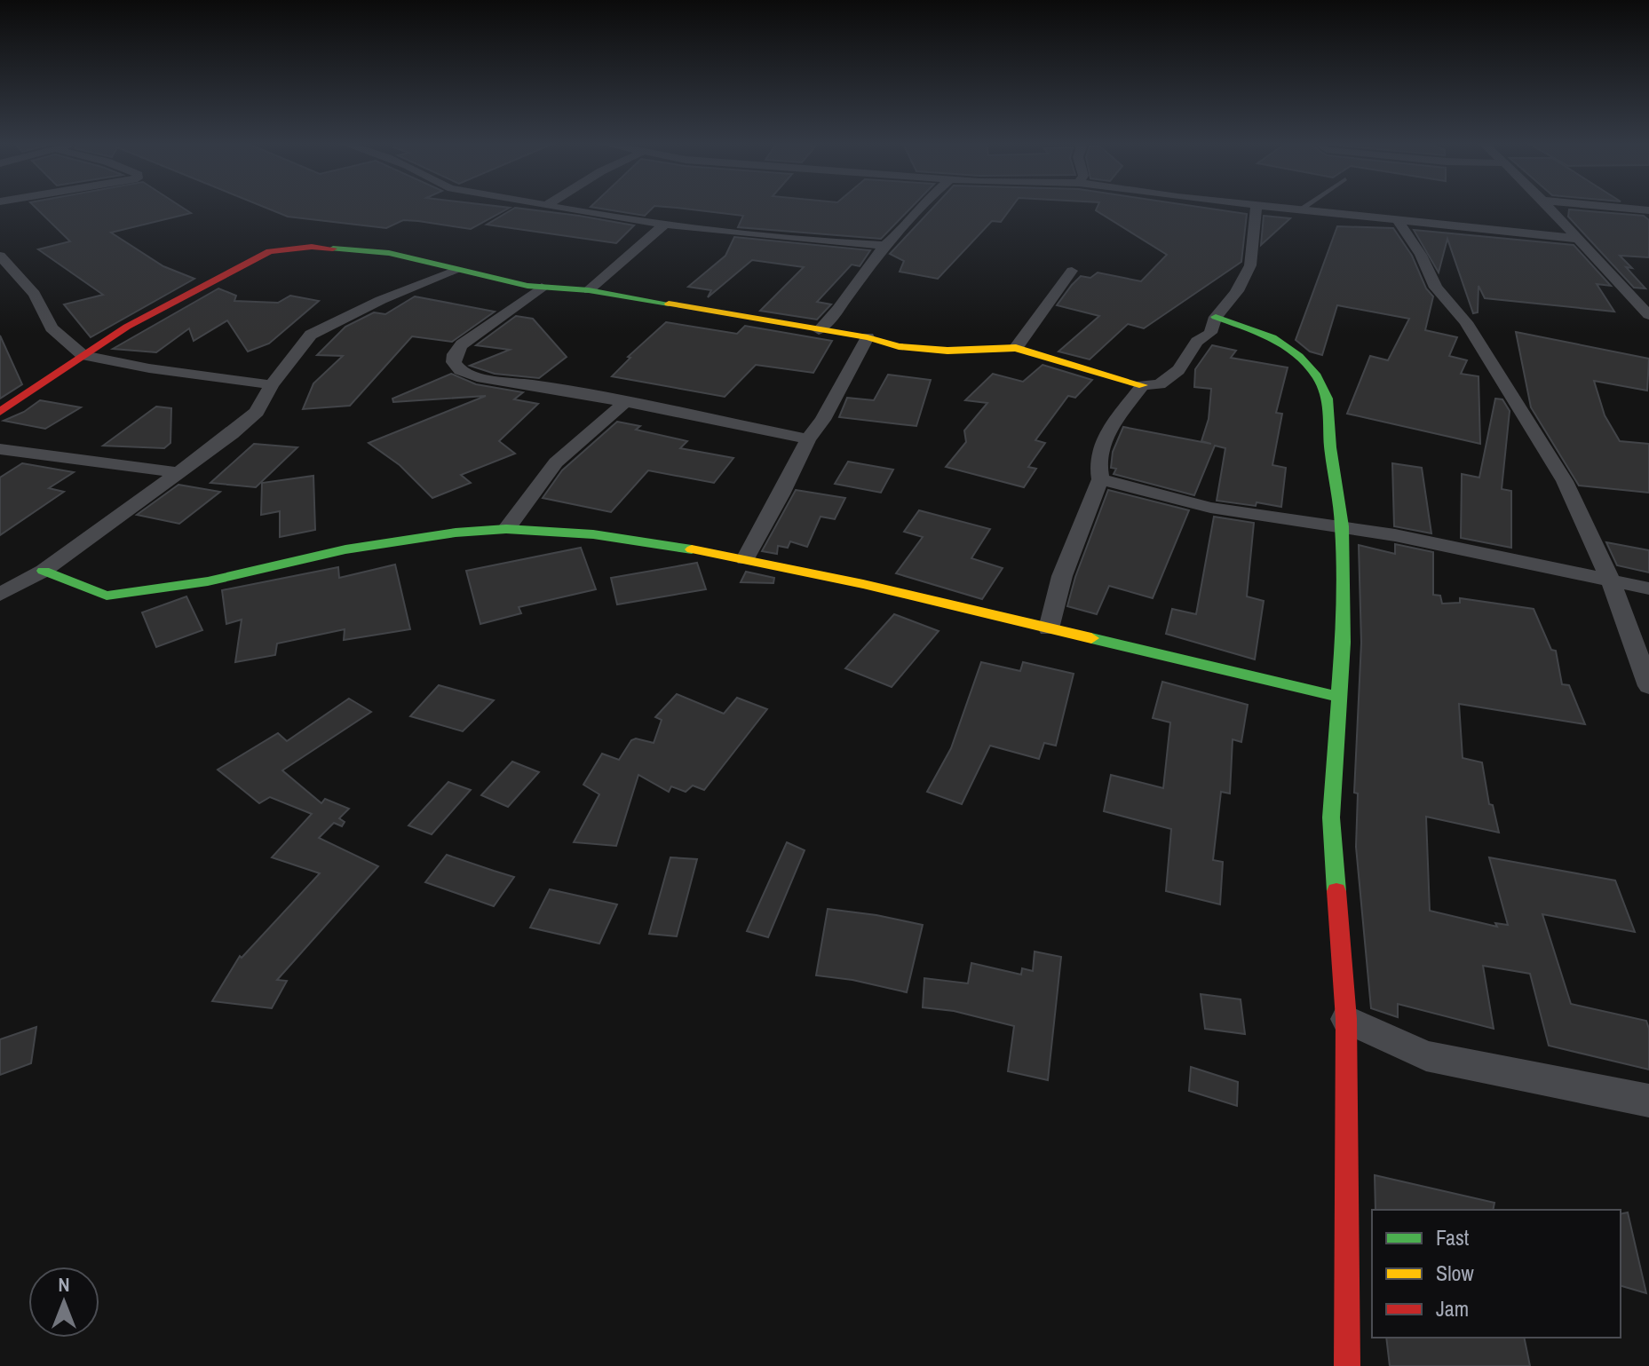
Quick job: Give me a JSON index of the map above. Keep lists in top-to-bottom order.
{
  "legend": ["Fast", "Slow", "Jam"],
  "north": "top"
}
